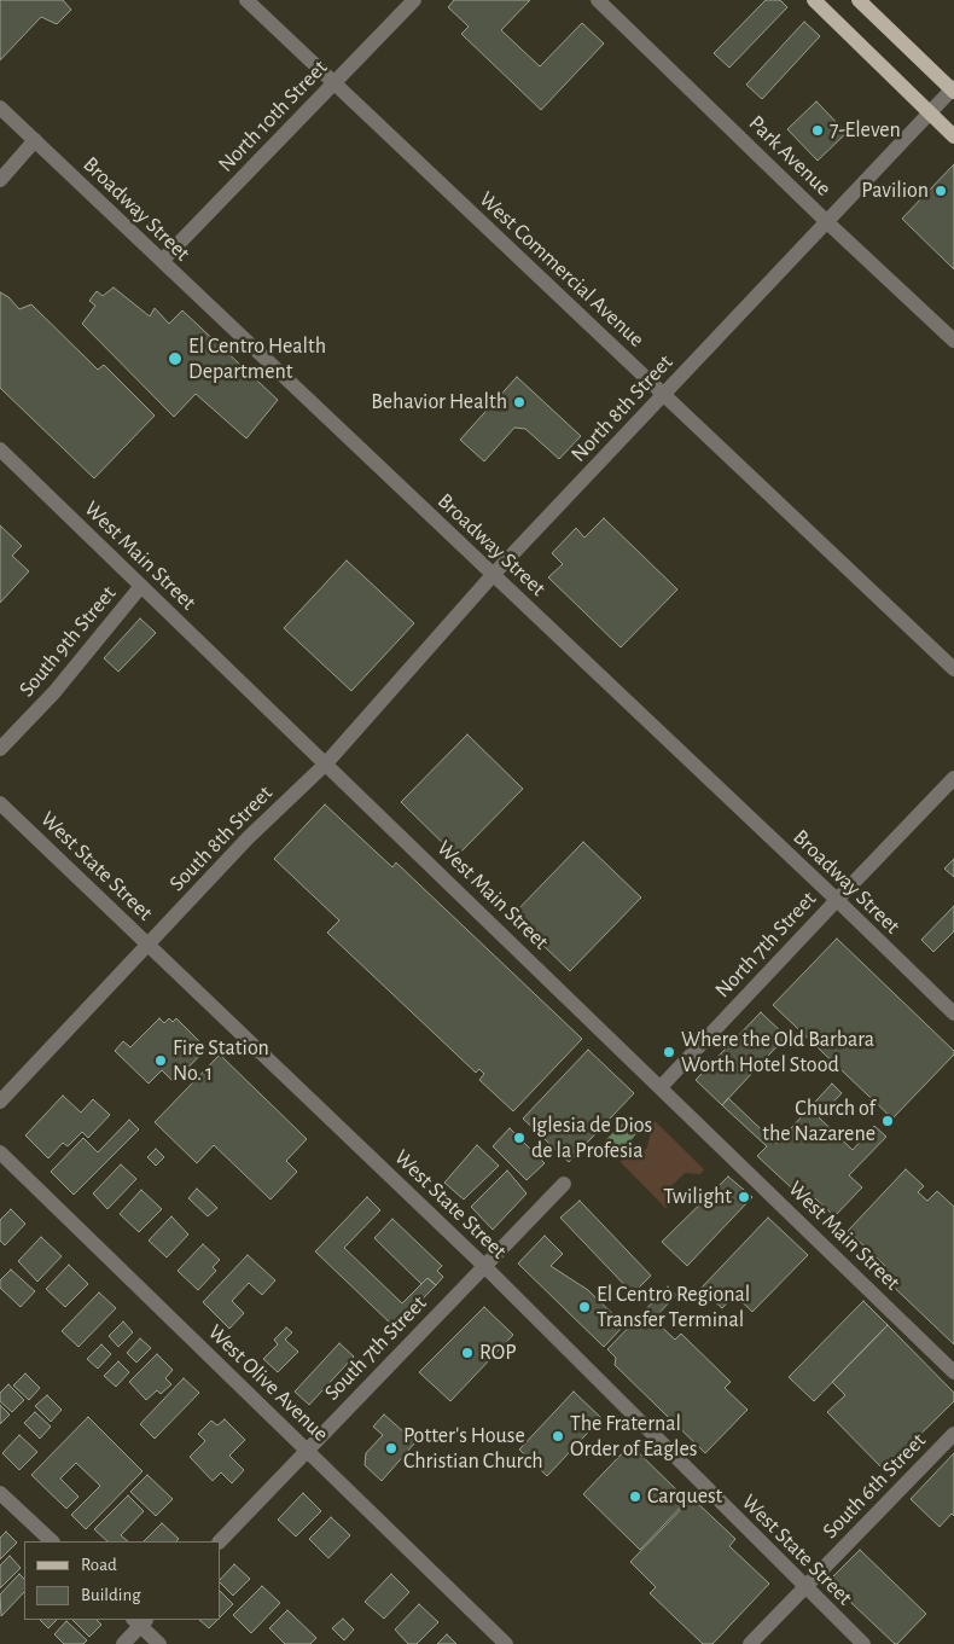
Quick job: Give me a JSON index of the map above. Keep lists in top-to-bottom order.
{
  "streets": {
    "street": [
      "North 10th Street",
      "Park Avenue",
      "Broadway Street",
      "West Commercial Avenue",
      "North 8th Street",
      "West Main Street",
      "South 9th Street",
      "South 8th Street",
      "West State Street",
      "North 7th Street",
      "South 7th Street",
      "West Olive Avenue",
      "South 6th Street"
    ]
  },
  "crossings": [
    ["North 10th Street", "Broadway Street"],
    ["North 10th Street", "West Commercial Avenue"],
    ["Park Avenue", "North 8th Street"],
    ["Broadway Street", "North 8th Street"],
    ["Broadway Street", "North 7th Street"],
    ["West Commercial Avenue", "North 8th Street"],
    ["North 8th Street", "West Main Street"],
    ["North 8th Street", "South 8th Street"],
    ["West Main Street", "South 9th Street"],
    ["West Main Street", "South 8th Street"],
    ["West Main Street", "North 7th Street"],
    ["South 8th Street", "West State Street"],
    ["West State Street", "South 7th Street"],
    ["West State Street", "South 6th Street"],
    ["South 7th Street", "West Olive Avenue"]
  ],
  "places": [
    "7-Eleven",
    "Pavilion",
    "El Centro Health Department",
    "Behavior Health",
    "Where the Old Barbara Worth Hotel Stood",
    "Fire Station No. 1",
    "Church of the Nazarene",
    "Iglesia de Dios de la Profesia",
    "Twilight",
    "El Centro Regional Transfer Terminal",
    "ROP",
    "The Fraternal Order of Eagles",
    "Potter's House Christian Church",
    "Carquest"
  ],
  "legend": ["Road", "Building"]
}
